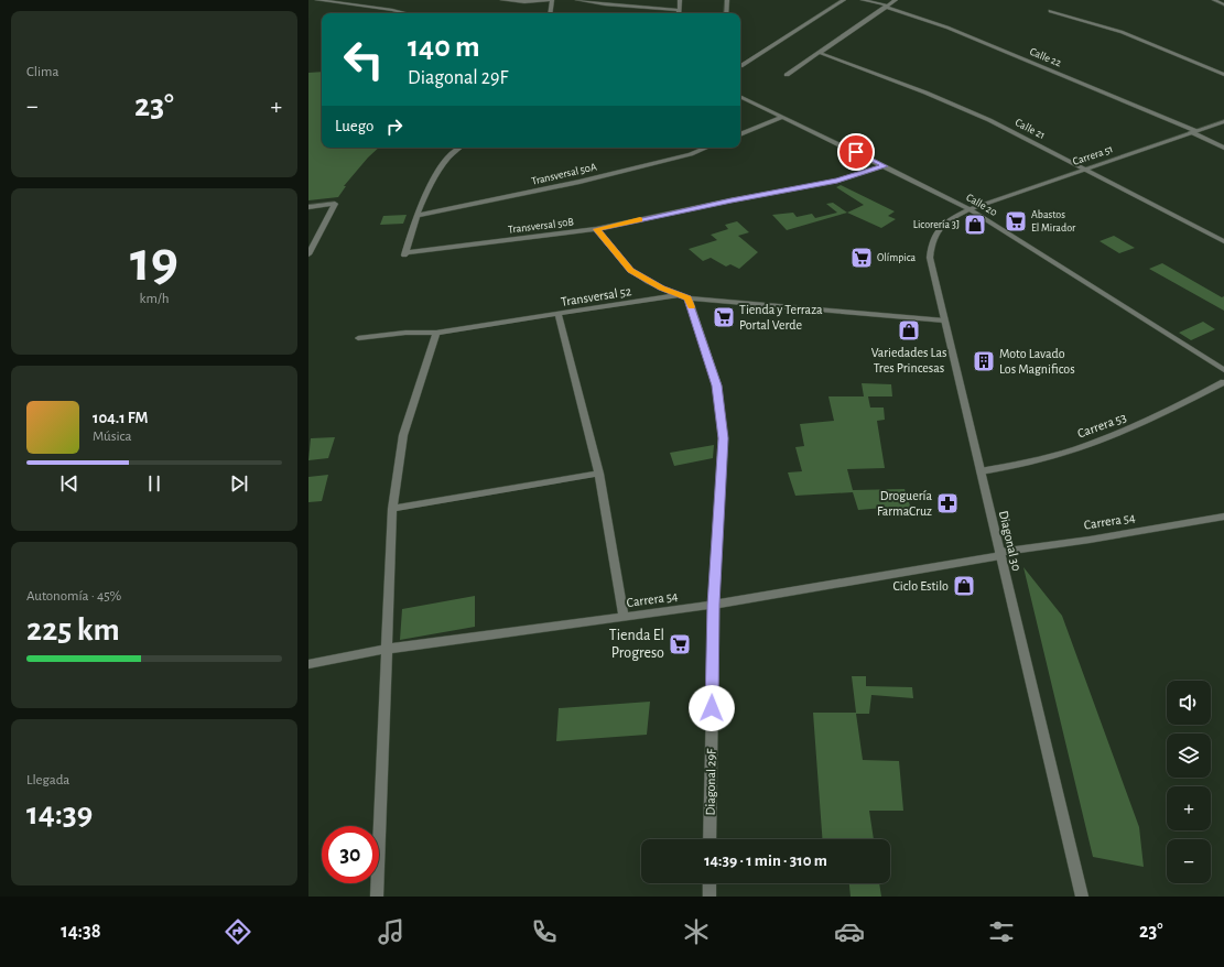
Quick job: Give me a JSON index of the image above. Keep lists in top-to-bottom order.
{
  "streets": {
    "street": [
      "Calle 22",
      "Calle 21",
      "Carrera 51",
      "Transversal 50A",
      "Calle 20",
      "Transversal 50B",
      "Transversal 52",
      "Carrera 53",
      "Carrera 54",
      "Diagonal 30",
      "Diagonal 29F"
    ]
  },
  "crossings": [
    ["Calle 22", "Carrera 51"],
    ["Calle 21", "Carrera 51"],
    ["Carrera 51", "Calle 20"],
    ["Carrera 51", "Diagonal 30"],
    ["Transversal 50A", "Transversal 50B"],
    ["Calle 20", "Transversal 50B"],
    ["Calle 20", "Diagonal 30"],
    ["Transversal 52", "Diagonal 30"],
    ["Transversal 52", "Diagonal 29F"],
    ["Carrera 53", "Diagonal 30"],
    ["Carrera 54", "Diagonal 30"],
    ["Carrera 54", "Diagonal 29F"]
  ],
  "places": {
    "supermarket": [
      "Abastos El Mirador",
      "Olímpica",
      "Tienda y Terraza Portal Verde",
      "Tienda El Progreso"
    ],
    "shop": ["Licorería 3J", "Variedades Las Tres Princesas", "Ciclo Estilo"],
    "building": ["Moto Lavado Los Magnificos"],
    "pharmacy": ["Droguería FarmaCruz"]
  },
  "page": {
    "tile": [
      "Clima",
      ["19", "km/h"],
      ["Autonomía · 45%", "225 km"],
      ["Llegada", "14:39"]
    ],
    "turn": ["140 m", "Diagonal 29F"],
    "heat": ["−", "23°", "+"],
    "then": "Luego",
    "song": ["104.1 FM", "Música"],
    "map_buttons": ["+", "−"],
    "limit": "30",
    "trip": "14:39 · 1 min · 310 m",
    "tabs": ["14:38", "23°"]
  }
}
